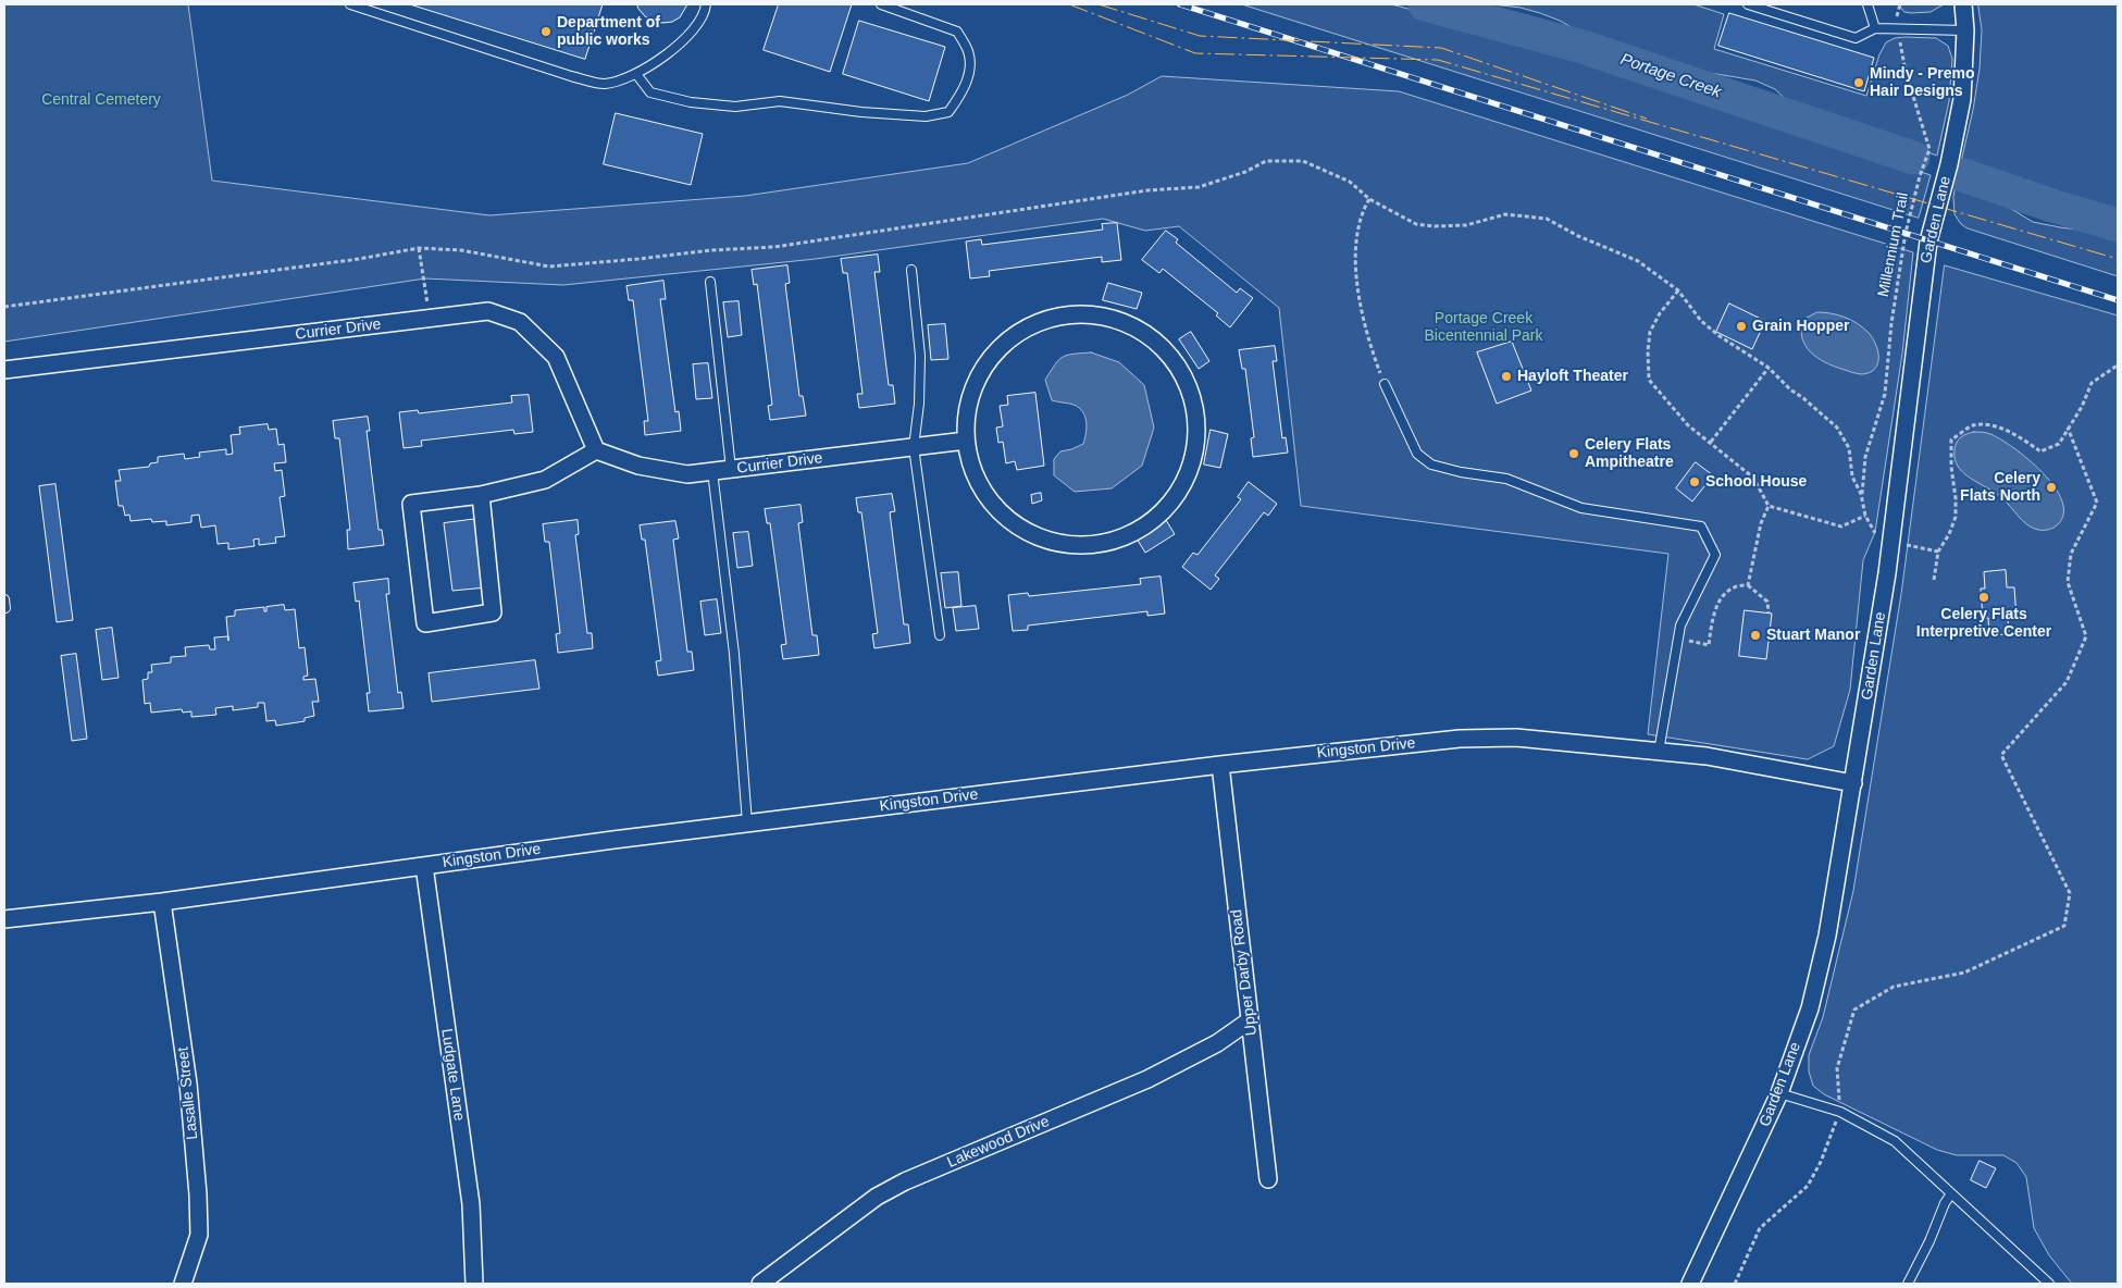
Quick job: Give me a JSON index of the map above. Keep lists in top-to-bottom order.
{
  "streets": {
    "street": [
      "Garden Lane",
      "Currier Drive",
      "Kingston Drive",
      "Upper Darby Road",
      "Ludgate Lane",
      "Lasalle Street",
      "Lakewood Drive"
    ],
    "path": ["Millennium Trail"]
  },
  "crossings": [
    ["Garden Lane", "Kingston Drive"],
    ["Kingston Drive", "Upper Darby Road"],
    ["Kingston Drive", "Ludgate Lane"],
    ["Kingston Drive", "Lasalle Street"],
    ["Upper Darby Road", "Lakewood Drive"]
  ],
  "water": ["Portage Creek"],
  "parks": ["Central Cemetery", "Portage Creek Bicentennial Park"],
  "places": [
    "Department of public works",
    "Mindy - Premo Hair Designs",
    "Grain Hopper",
    "Hayloft Theater",
    "Celery Flats Ampitheatre",
    "School House",
    "Celery Flats North",
    "Celery Flats Interpretive Center",
    "Stuart Manor"
  ]
}
